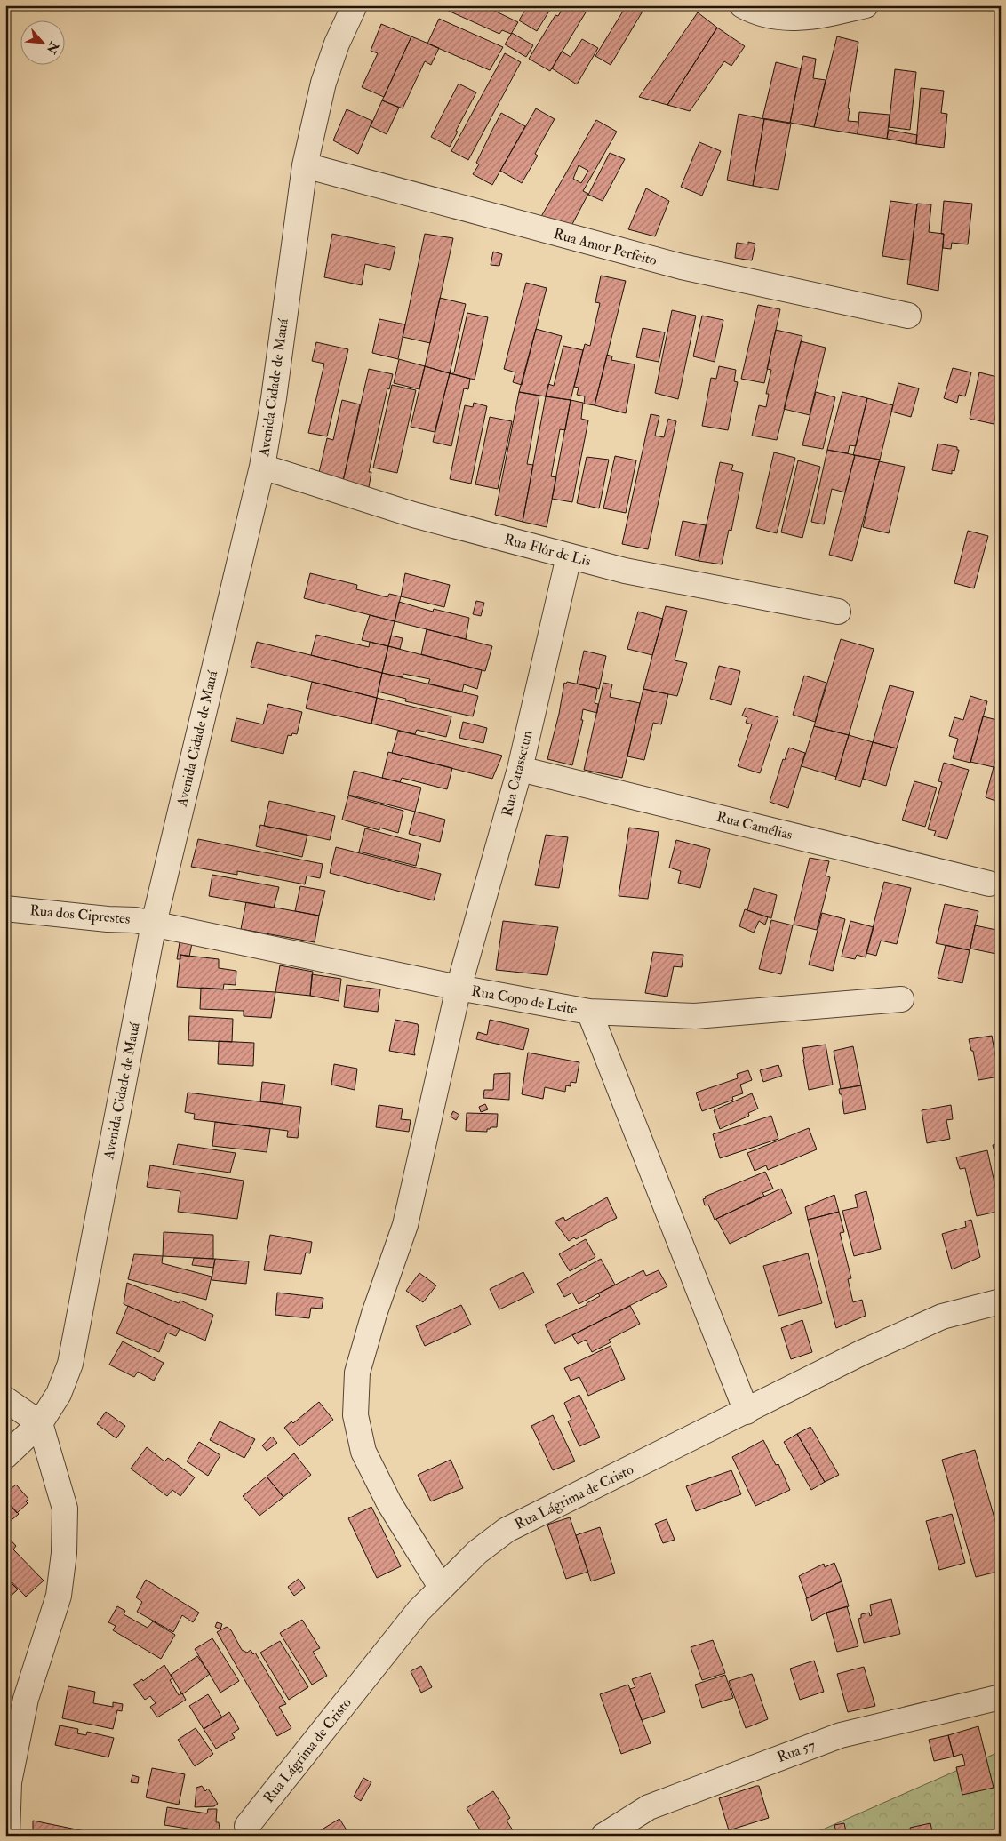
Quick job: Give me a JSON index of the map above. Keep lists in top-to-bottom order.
{
  "streets": {
    "street": [
      "Rua Amor Perfeito",
      "Avenida Cidade de Mauá",
      "Rua Flôr de Lis",
      "Rua Catassetun",
      "Rua Camélias",
      "Rua dos Ciprestes",
      "Rua Copo de Leite",
      "Rua Lágrima de Cristo",
      "Rua 57"
    ]
  },
  "crossings": [
    ["Rua Amor Perfeito", "Avenida Cidade de Mauá"],
    ["Avenida Cidade de Mauá", "Rua Flôr de Lis"],
    ["Avenida Cidade de Mauá", "Rua dos Ciprestes"],
    ["Avenida Cidade de Mauá", "Rua Copo de Leite"],
    ["Rua Flôr de Lis", "Rua Catassetun"],
    ["Rua Catassetun", "Rua Camélias"],
    ["Rua Catassetun", "Rua Copo de Leite"],
    ["Rua Catassetun", "Rua Lágrima de Cristo"],
    ["Rua dos Ciprestes", "Rua Copo de Leite"]
  ],
  "north": "bottom right"
}
